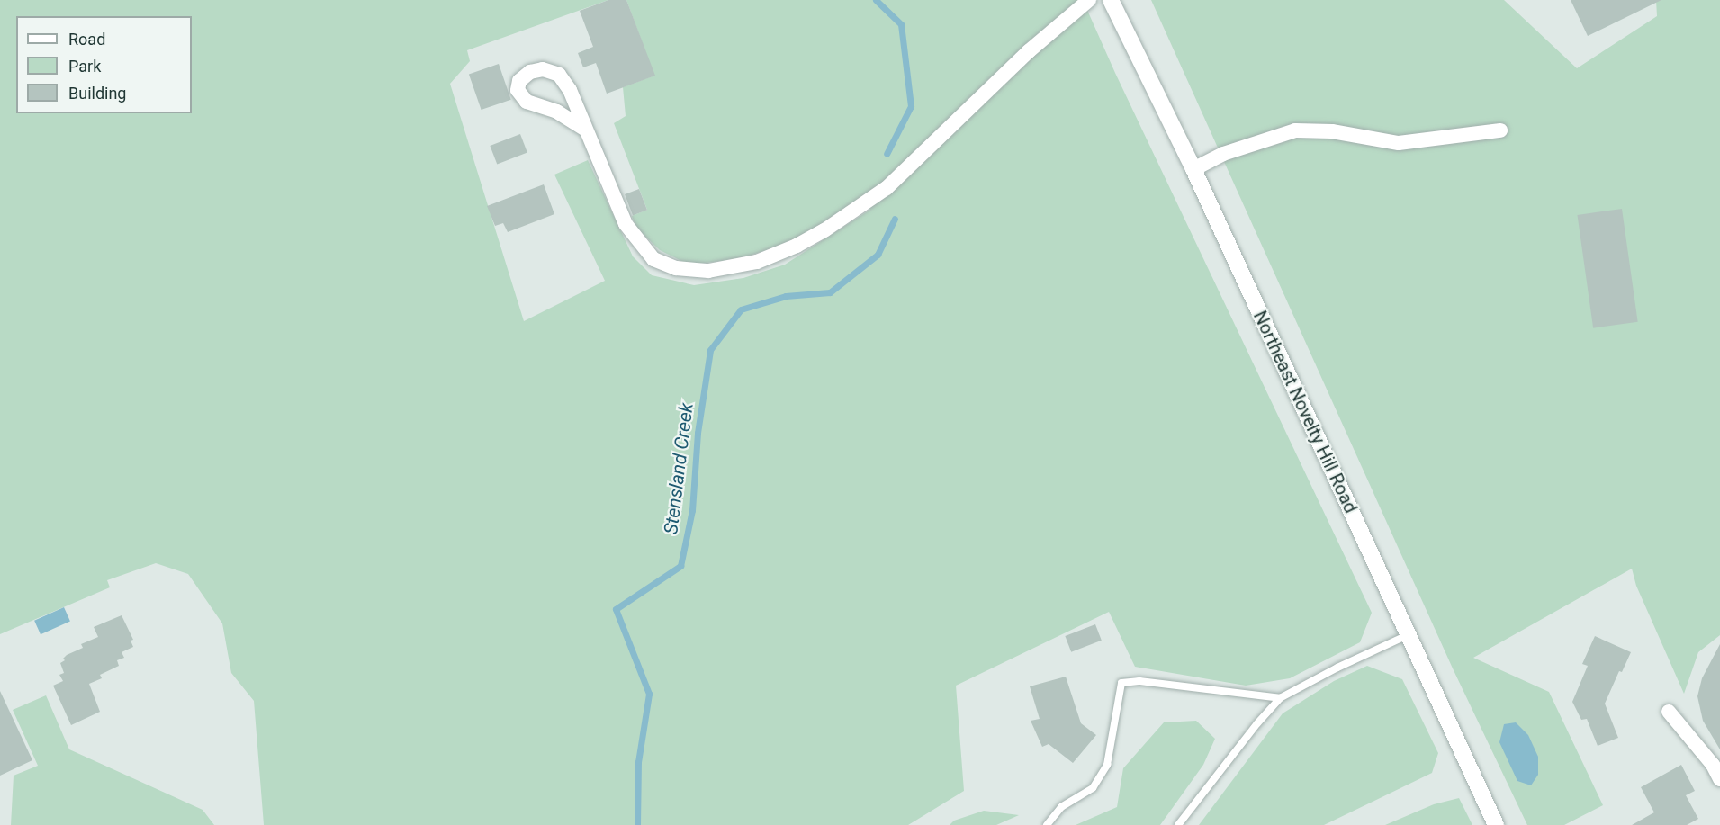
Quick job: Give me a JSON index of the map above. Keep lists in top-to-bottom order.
{
  "streets": {
    "main road": ["Northeast Novelty Hill Road"]
  },
  "water": ["Stensland Creek"],
  "legend": ["Road", "Park", "Building"]
}
